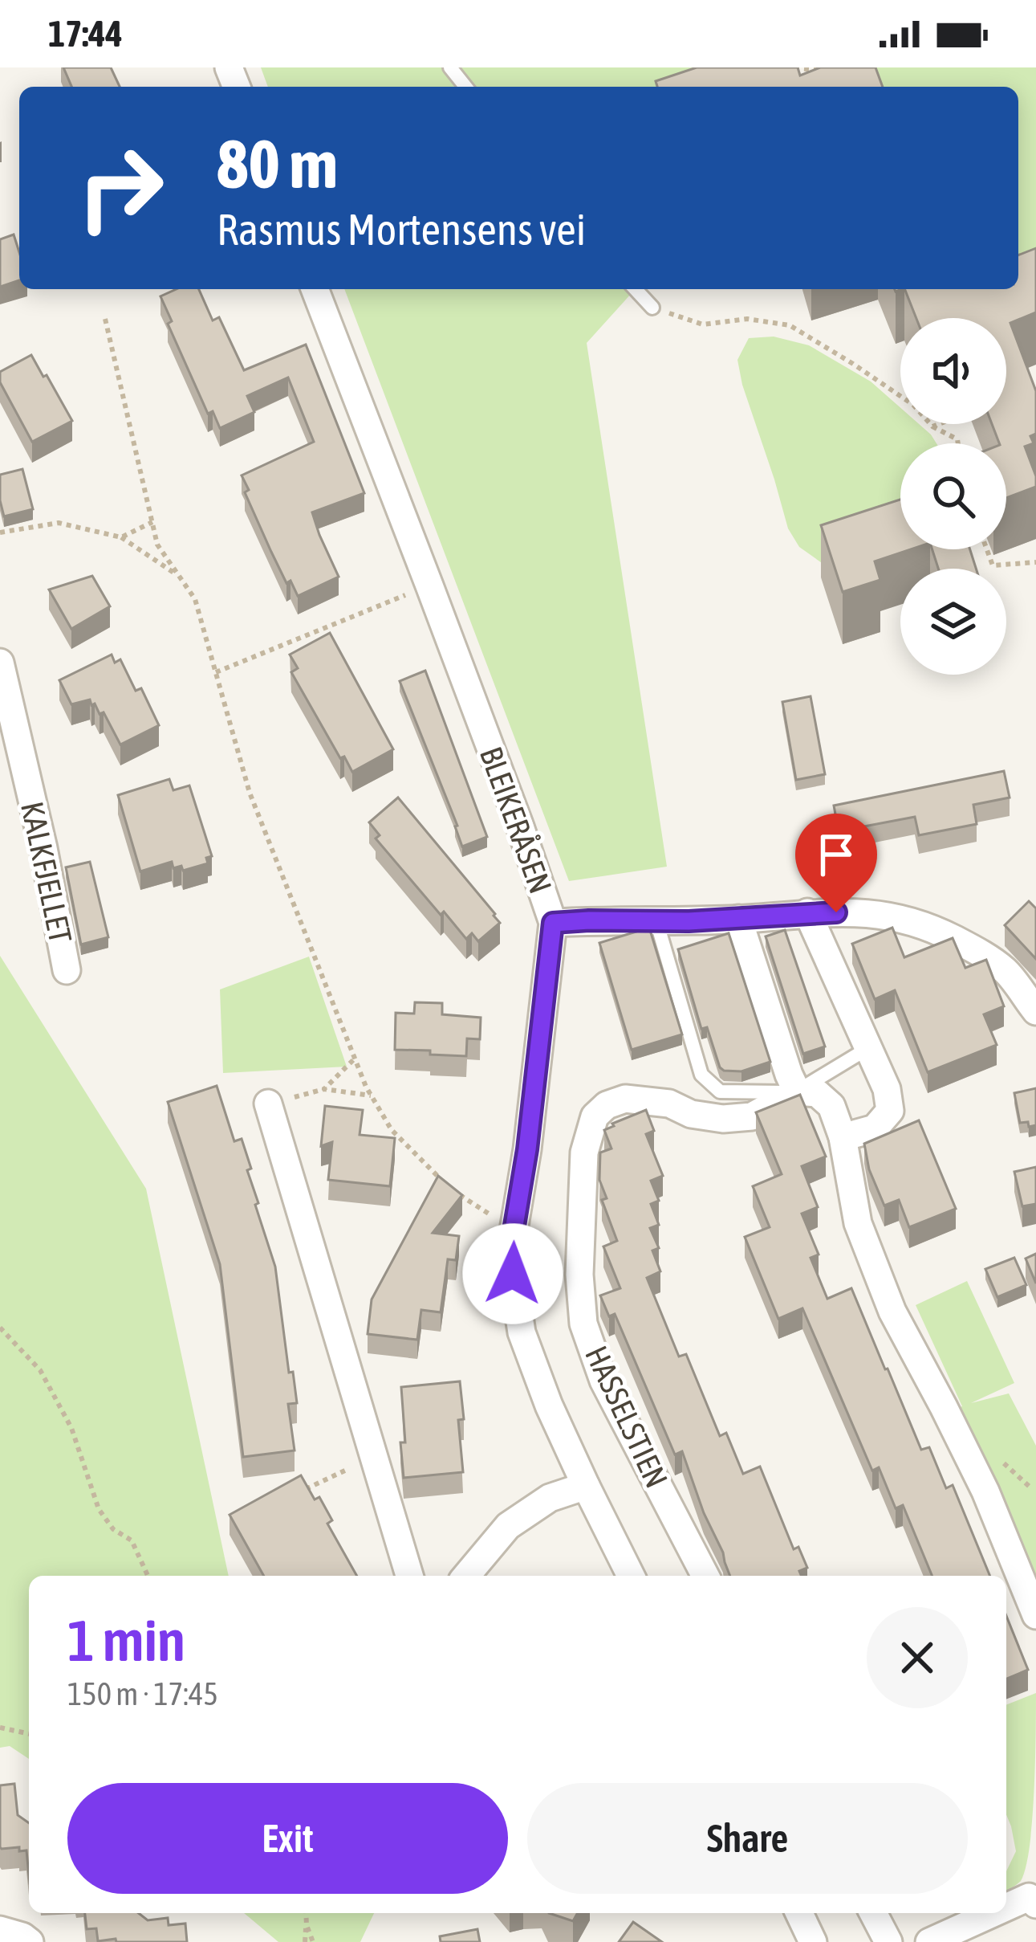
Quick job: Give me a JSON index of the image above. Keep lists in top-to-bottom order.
{
  "streets": {
    "street": ["BLEIKERÅSEN", "KALKFJELLET", "HASSELSTIEN"]
  },
  "page": {
    "status": "17:44",
    "turn": ["80 m", "Rasmus Mortensens vei"],
    "heading": ["1 min", "150 m · 17:45"],
    "buttons": ["Exit", "Share"]
  }
}
